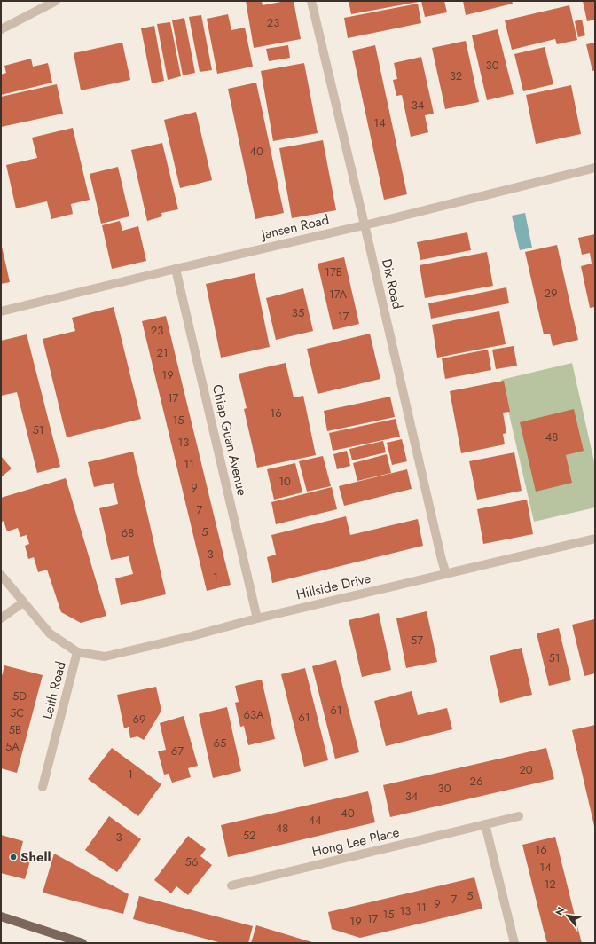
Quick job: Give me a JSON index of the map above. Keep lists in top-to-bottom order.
{
  "streets": {
    "street": [
      "Jansen Road",
      "Dix Road",
      "Chiap Guan Avenue",
      "Hillside Drive",
      "Leith Road",
      "Hong Lee Place"
    ]
  },
  "crossings": [
    ["Jansen Road", "Dix Road"],
    ["Jansen Road", "Chiap Guan Avenue"],
    ["Dix Road", "Hillside Drive"],
    ["Chiap Guan Avenue", "Hillside Drive"],
    ["Hillside Drive", "Leith Road"]
  ],
  "places": ["Shell"],
  "house_numbers": [
    "23",
    "30",
    "32",
    "34",
    "14",
    "40",
    "17B",
    "29",
    "17A",
    "35",
    "17",
    "23",
    "21",
    "19",
    "17",
    "16",
    "15",
    "51",
    "48",
    "13",
    "11",
    "10",
    "9",
    "7",
    "5",
    "68",
    "3",
    "1",
    "57",
    "51",
    "5D",
    "61",
    "5C",
    "63A",
    "61",
    "69",
    "5B",
    "65",
    "5A",
    "67",
    "20",
    "1",
    "26",
    "30",
    "34",
    "40",
    "44",
    "48",
    "52",
    "3",
    "16",
    "56",
    "14",
    "12",
    "5",
    "7",
    "9",
    "11",
    "13",
    "15",
    "17",
    "19"
  ],
  "north": "top left"
}
